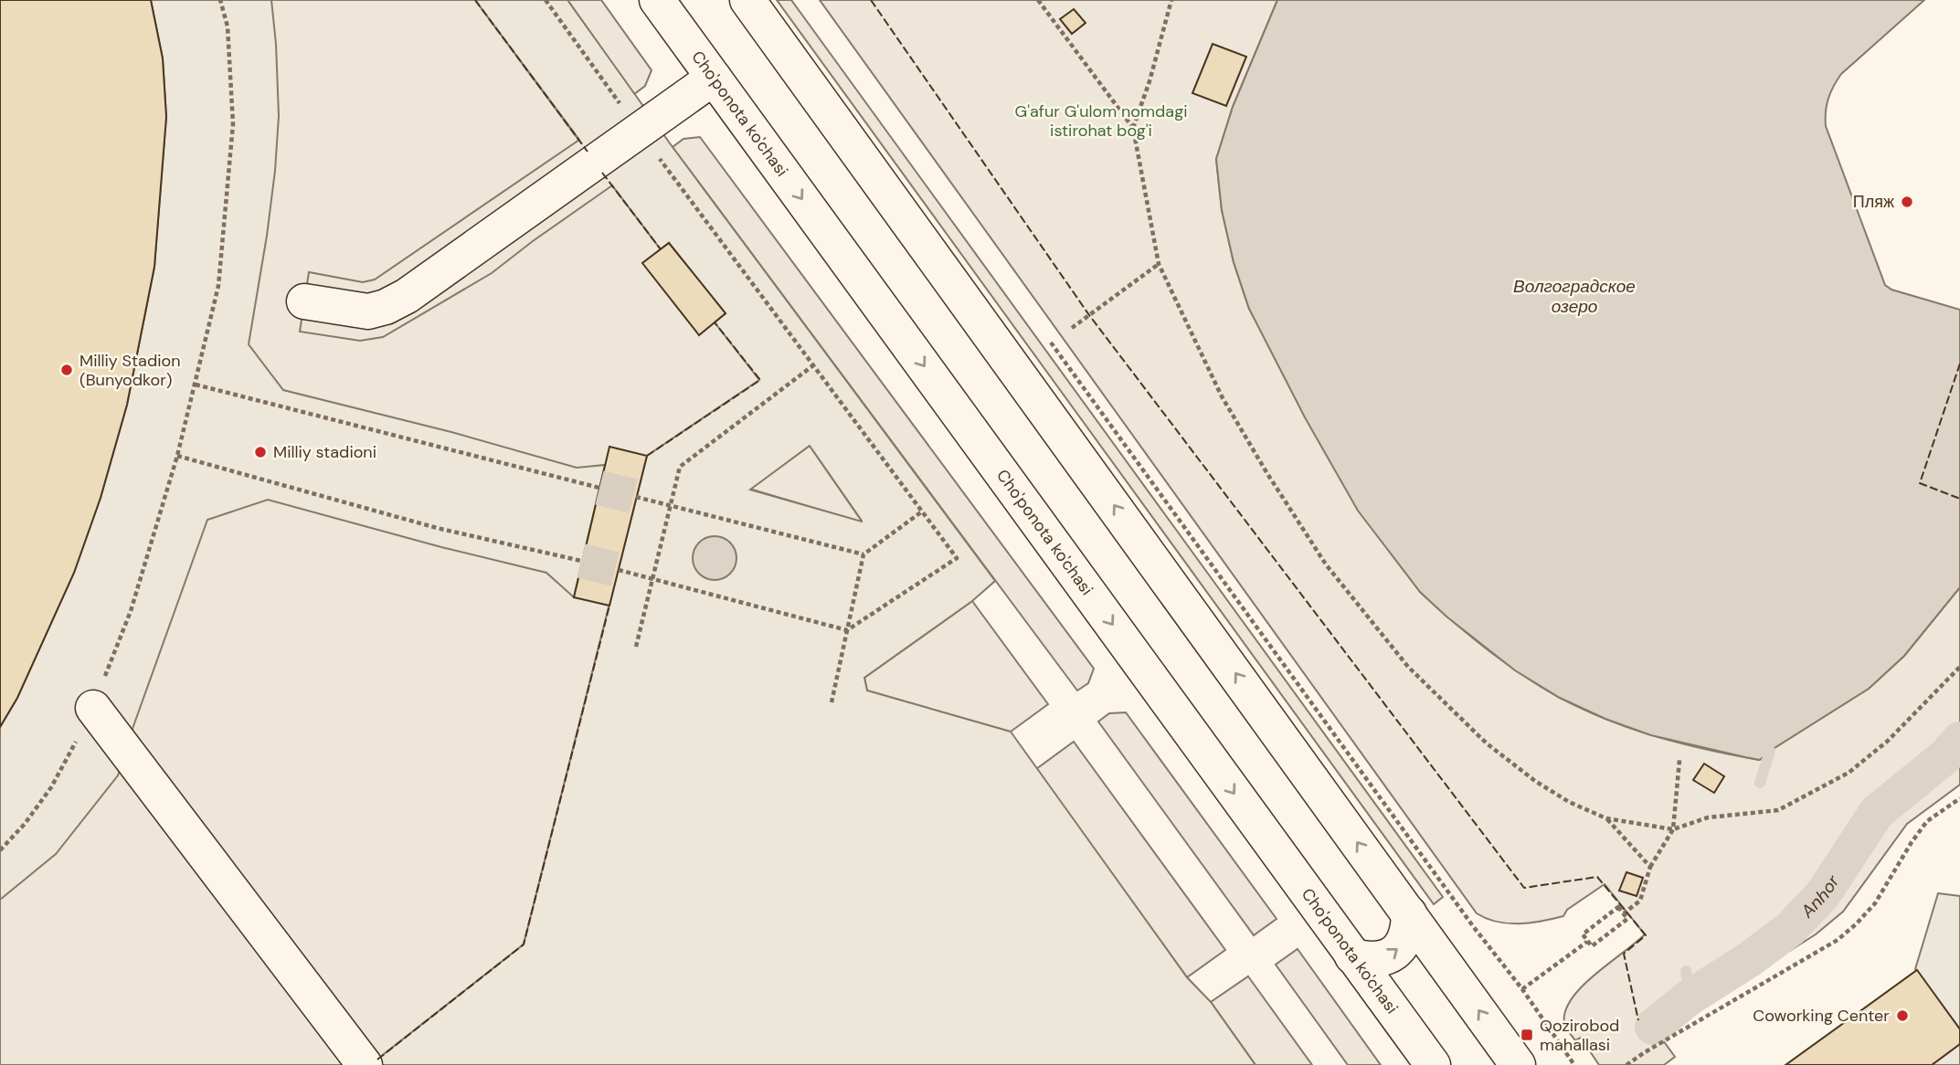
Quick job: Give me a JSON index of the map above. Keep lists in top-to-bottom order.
{
  "streets": {
    "main road": ["Cho'ponota ko'chasi"]
  },
  "water": ["Волгоградское озеро", "Anhor"],
  "parks": ["G'afur G'ulom nomdagi istirohat bog'i"],
  "places": {
    "other": [
      "Пляж",
      "Milliy Stadion (Bunyodkor)",
      "Milliy stadioni",
      "Coworking Center"
    ],
    "transit": ["Qozirobod mahallasi"]
  }
}
